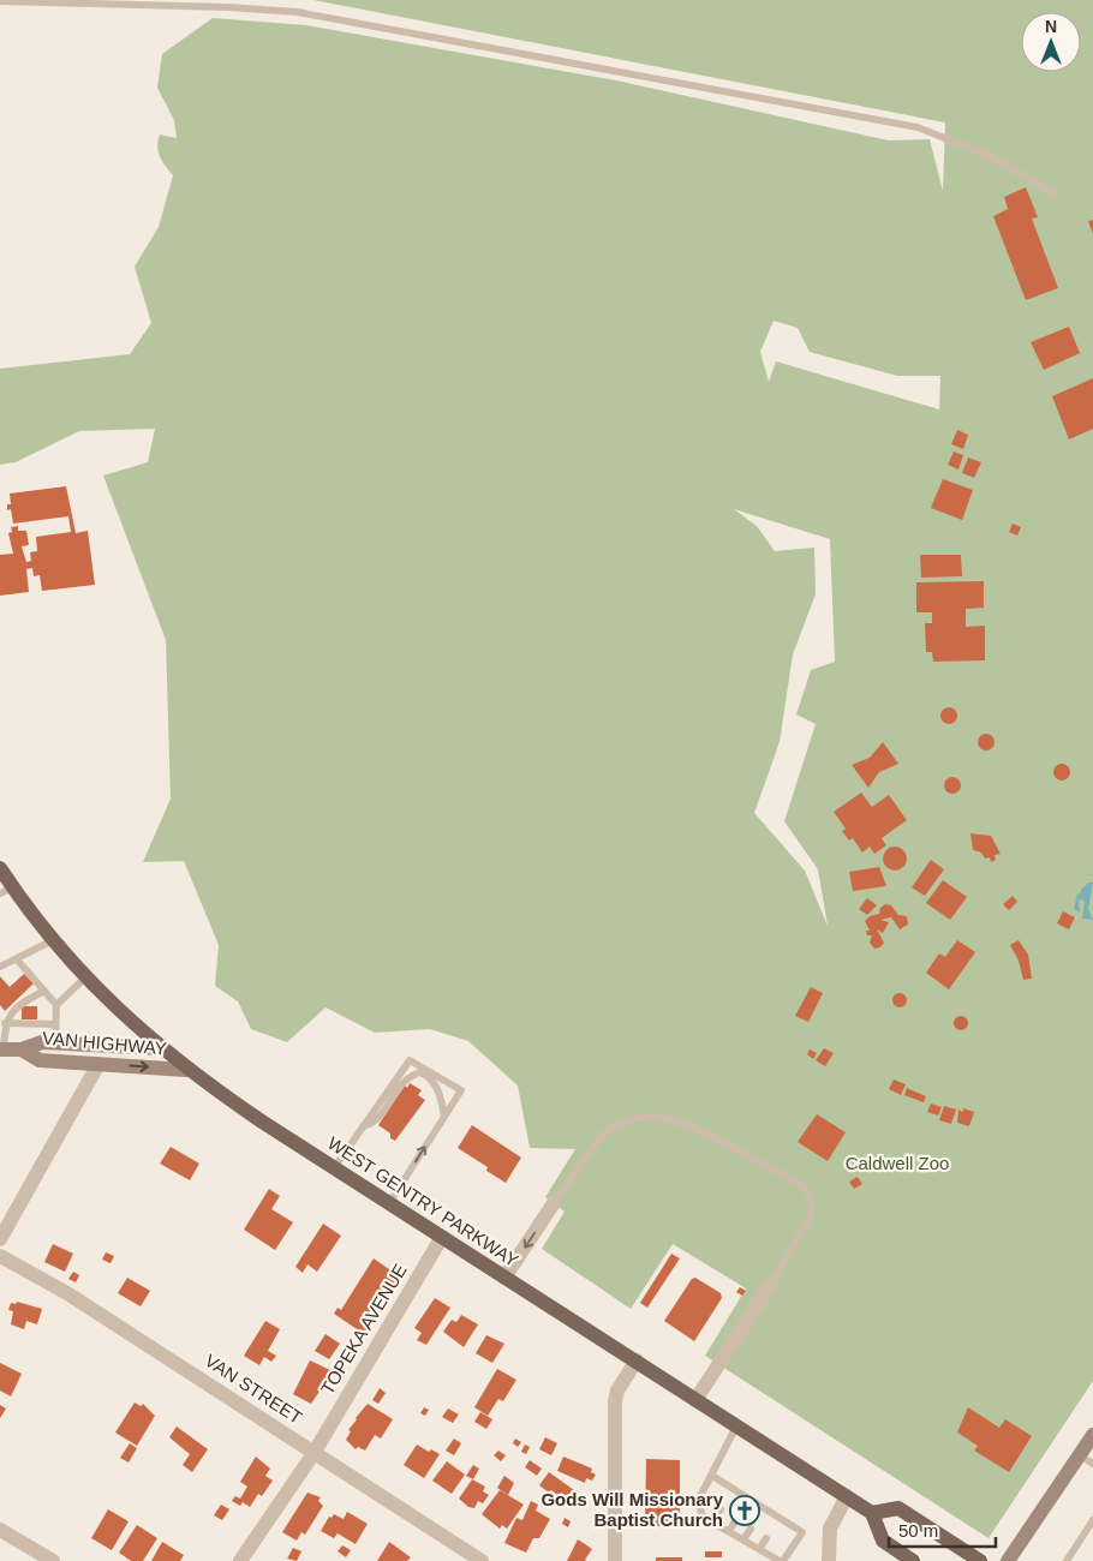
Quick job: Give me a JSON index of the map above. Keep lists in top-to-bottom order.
{
  "streets": {
    "main road": ["VAN HIGHWAY", "WEST GENTRY PARKWAY"],
    "street": ["TOPEKA AVENUE", "VAN STREET"]
  },
  "crossings": [
    ["VAN HIGHWAY", "WEST GENTRY PARKWAY"],
    ["WEST GENTRY PARKWAY", "TOPEKA AVENUE"],
    ["TOPEKA AVENUE", "VAN STREET"]
  ],
  "parks": ["Caldwell Zoo"],
  "places": {
    "church": ["Gods Will Missionary Baptist Church"]
  },
  "scale_bar": "50 m",
  "north": "top"
}
